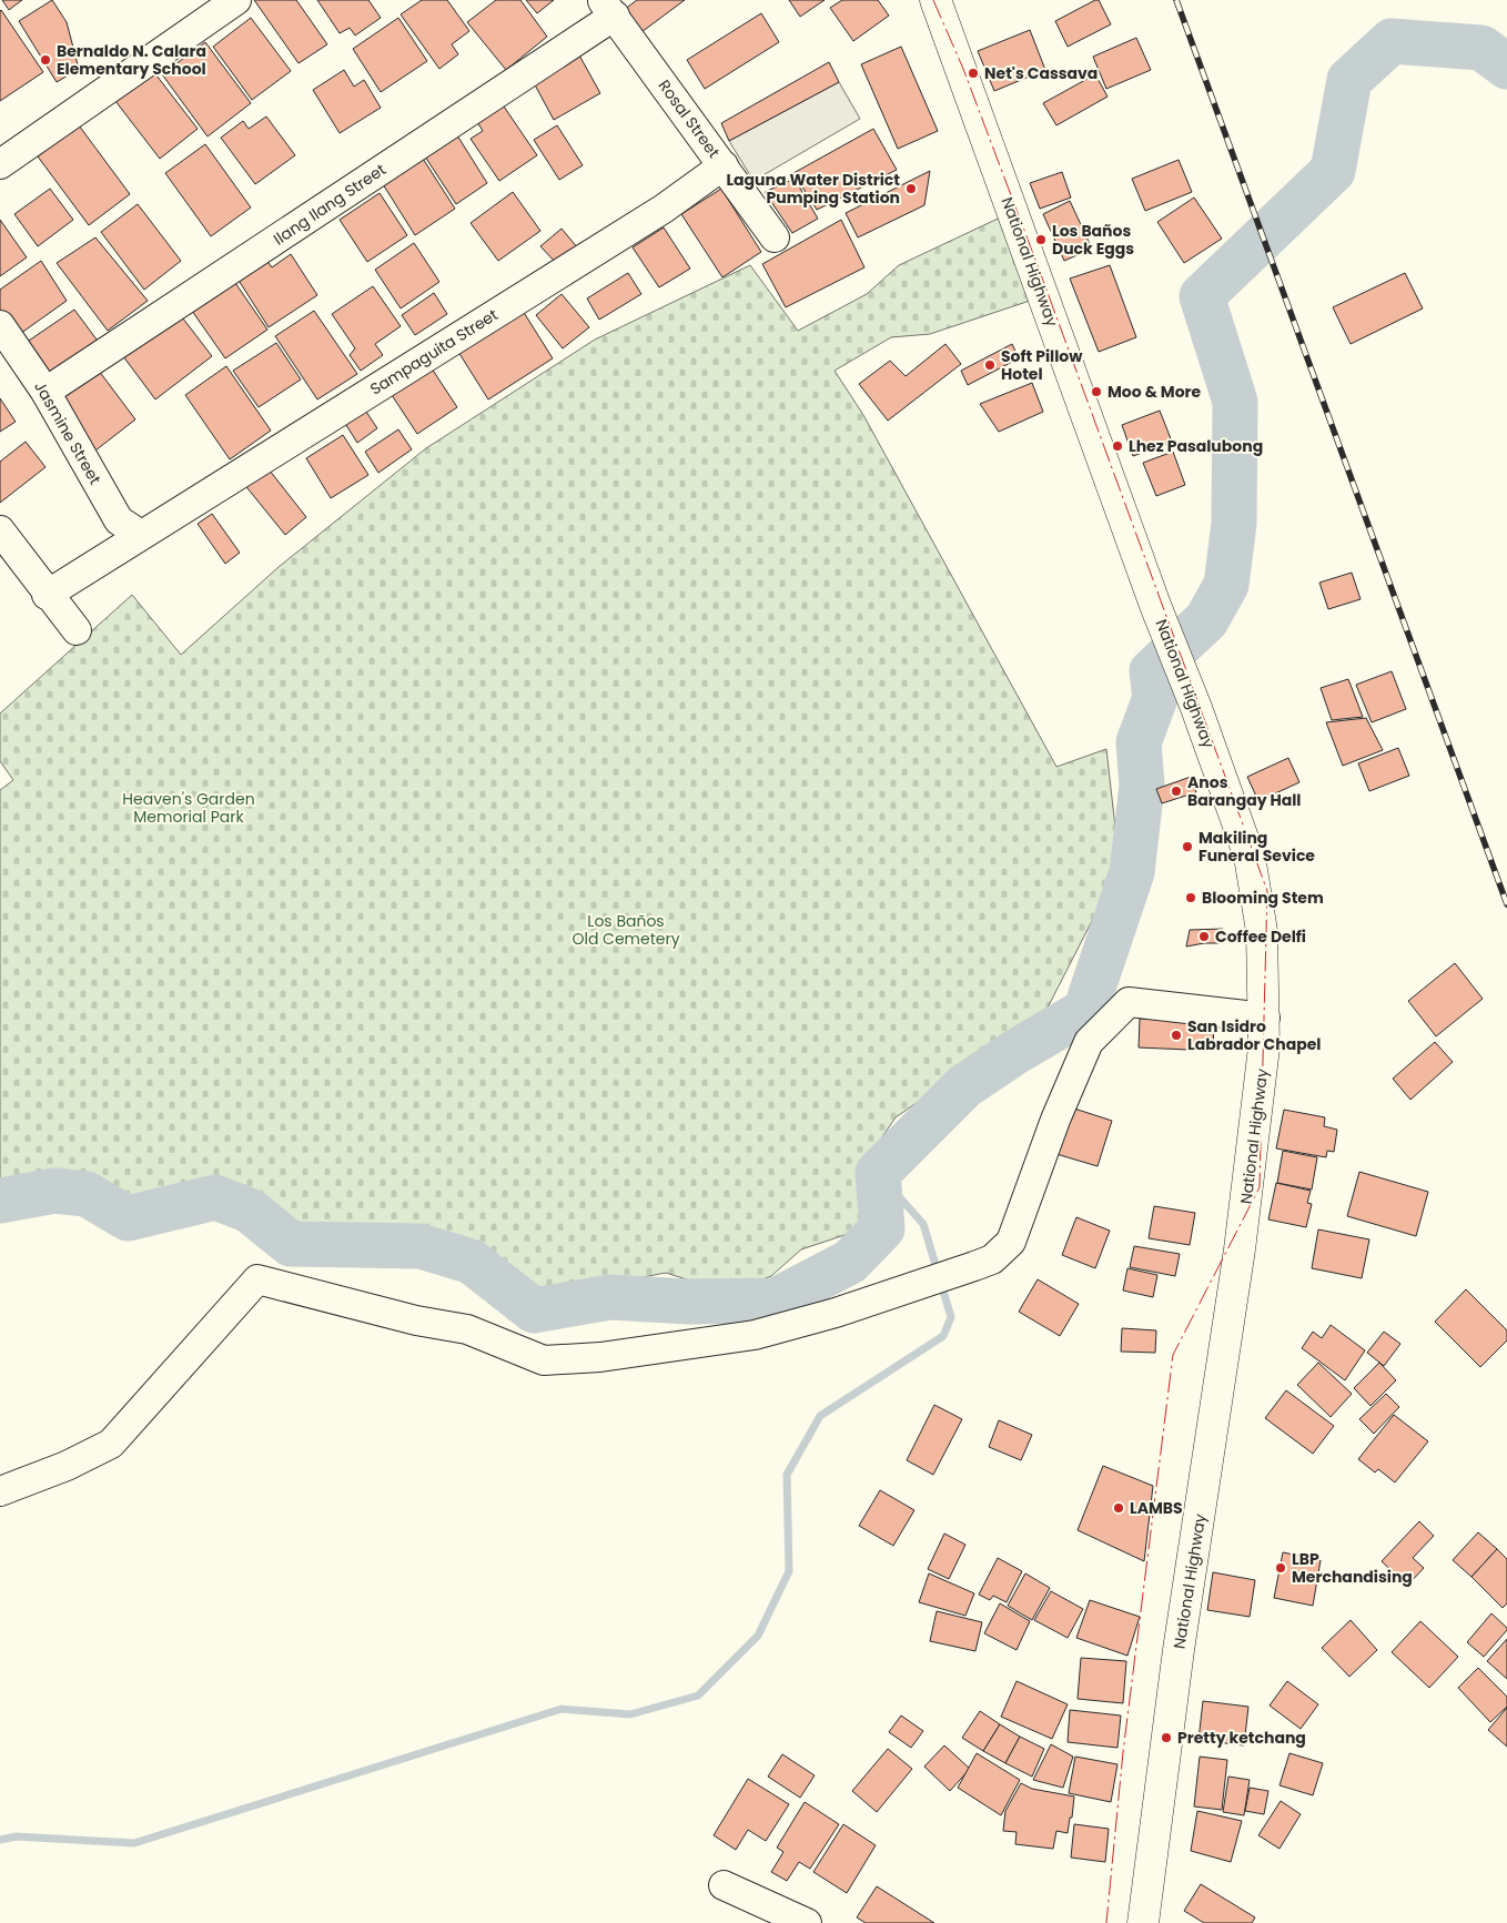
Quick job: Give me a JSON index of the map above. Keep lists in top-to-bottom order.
{
  "streets": {
    "main road": ["National Highway"],
    "street": [
      "Rosal Street",
      "Ilang Ilang Street",
      "Sampaguita Street",
      "Jasmine Street"
    ]
  },
  "crossings": [
    ["Rosal Street", "Ilang Ilang Street"],
    ["Rosal Street", "Sampaguita Street"],
    ["Ilang Ilang Street", "Jasmine Street"],
    ["Sampaguita Street", "Jasmine Street"]
  ],
  "parks": ["Heaven's Garden Memorial Park", "Los Baños Old Cemetery"],
  "places": [
    "Bernaldo N. Calara Elementary School",
    "Net's Cassava",
    "Laguna Water District Pumping Station",
    "Los Baños Duck Eggs",
    "Soft Pillow Hotel",
    "Moo & More",
    "Lhez Pasalubong",
    "Anos Barangay Hall",
    "Makiling Funeral Sevice",
    "Blooming Stem",
    "Coffee Delfi",
    "San Isidro Labrador Chapel",
    "LAMBS",
    "LBP Merchandising",
    "Pretty ketchang"
  ]
}
